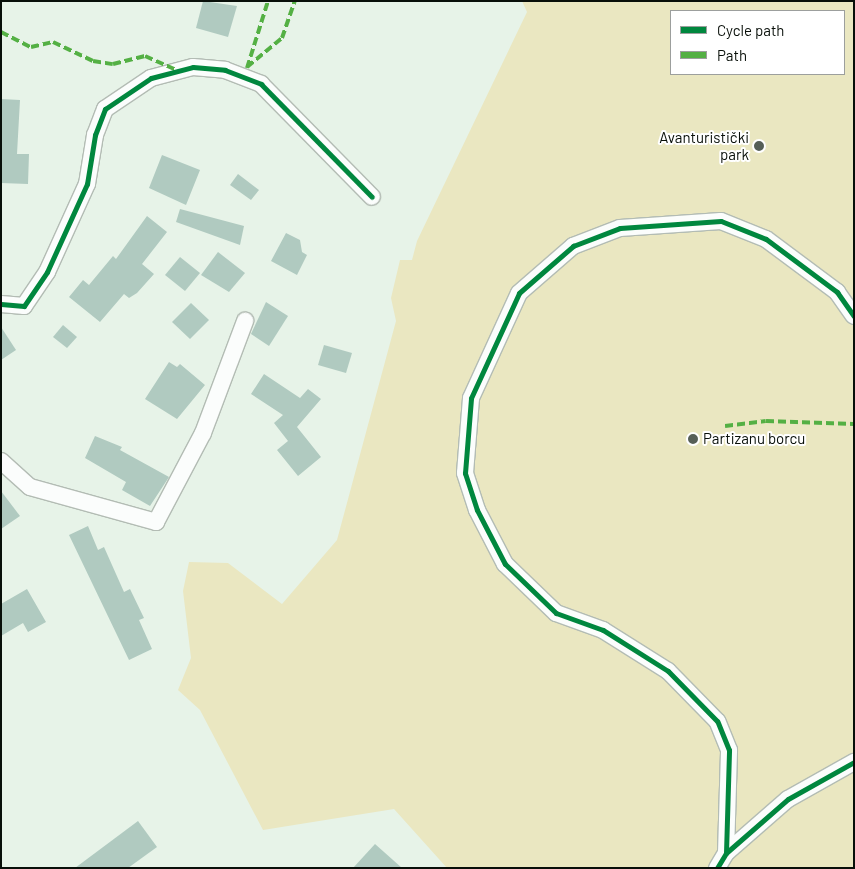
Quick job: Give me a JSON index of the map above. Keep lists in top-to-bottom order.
{
  "places": ["Avanturistički park", "Partizanu borcu"],
  "legend": ["Cycle path", "Path"]
}
